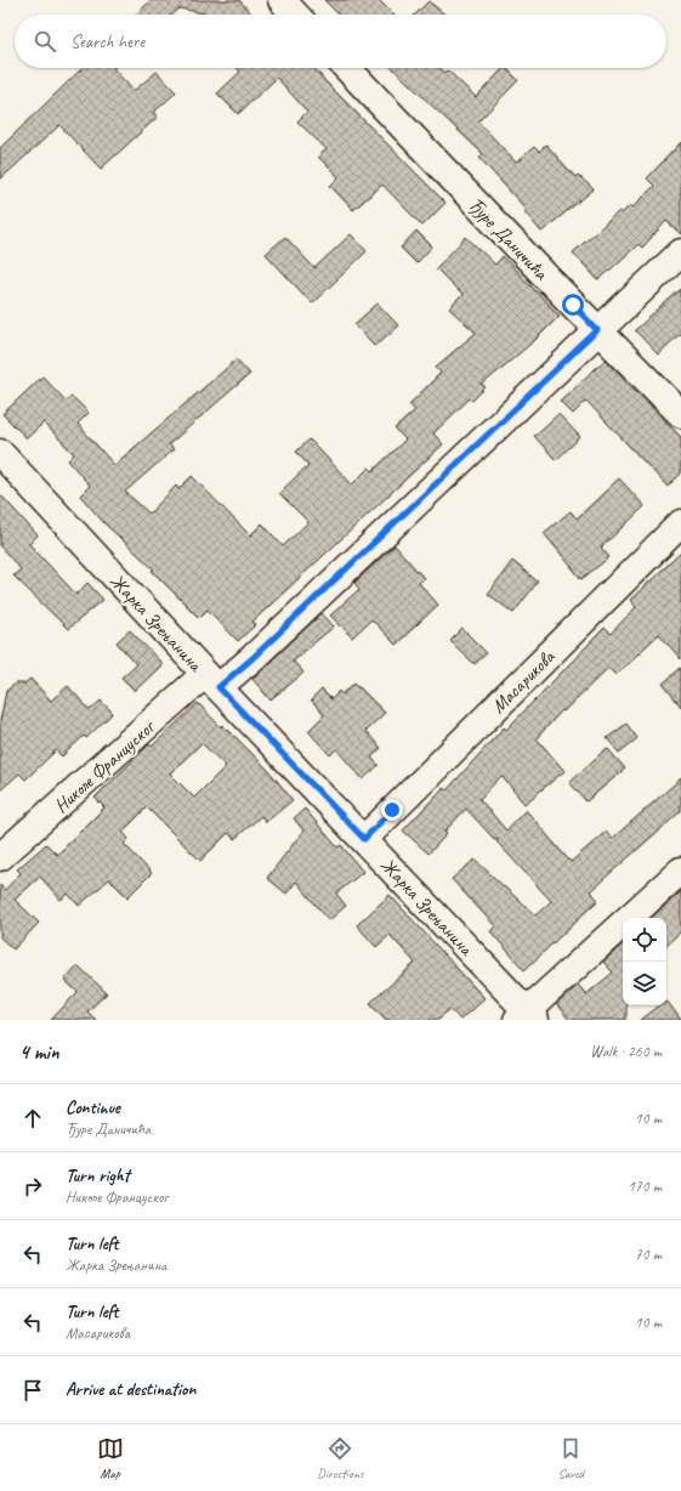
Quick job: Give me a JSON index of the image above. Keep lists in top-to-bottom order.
{
  "streets": {
    "street": [
      "Ђуре Даничића",
      "Жарка Зрењанина",
      "Масарикова",
      "Николе Француског"
    ]
  },
  "crossings": [
    ["Ђуре Даничића", "Николе Француског"],
    ["Жарка Зрењанина", "Масарикова"],
    ["Жарка Зрењанина", "Николе Француског"]
  ],
  "page": {
    "search": "Search here",
    "heading": ["4 min", "Walk · 260 m"],
    "list": [
      ["Continue", "Ђуре Даничића", "10 m"],
      ["Turn right", "Николе Француског", "170 m"],
      ["Turn left", "Жарка Зрењанина", "70 m"],
      ["Turn left", "Масарикова", "10 m"],
      "Arrive at destination"
    ],
    "nav": ["Map", "Directions", "Saved"]
  }
}
